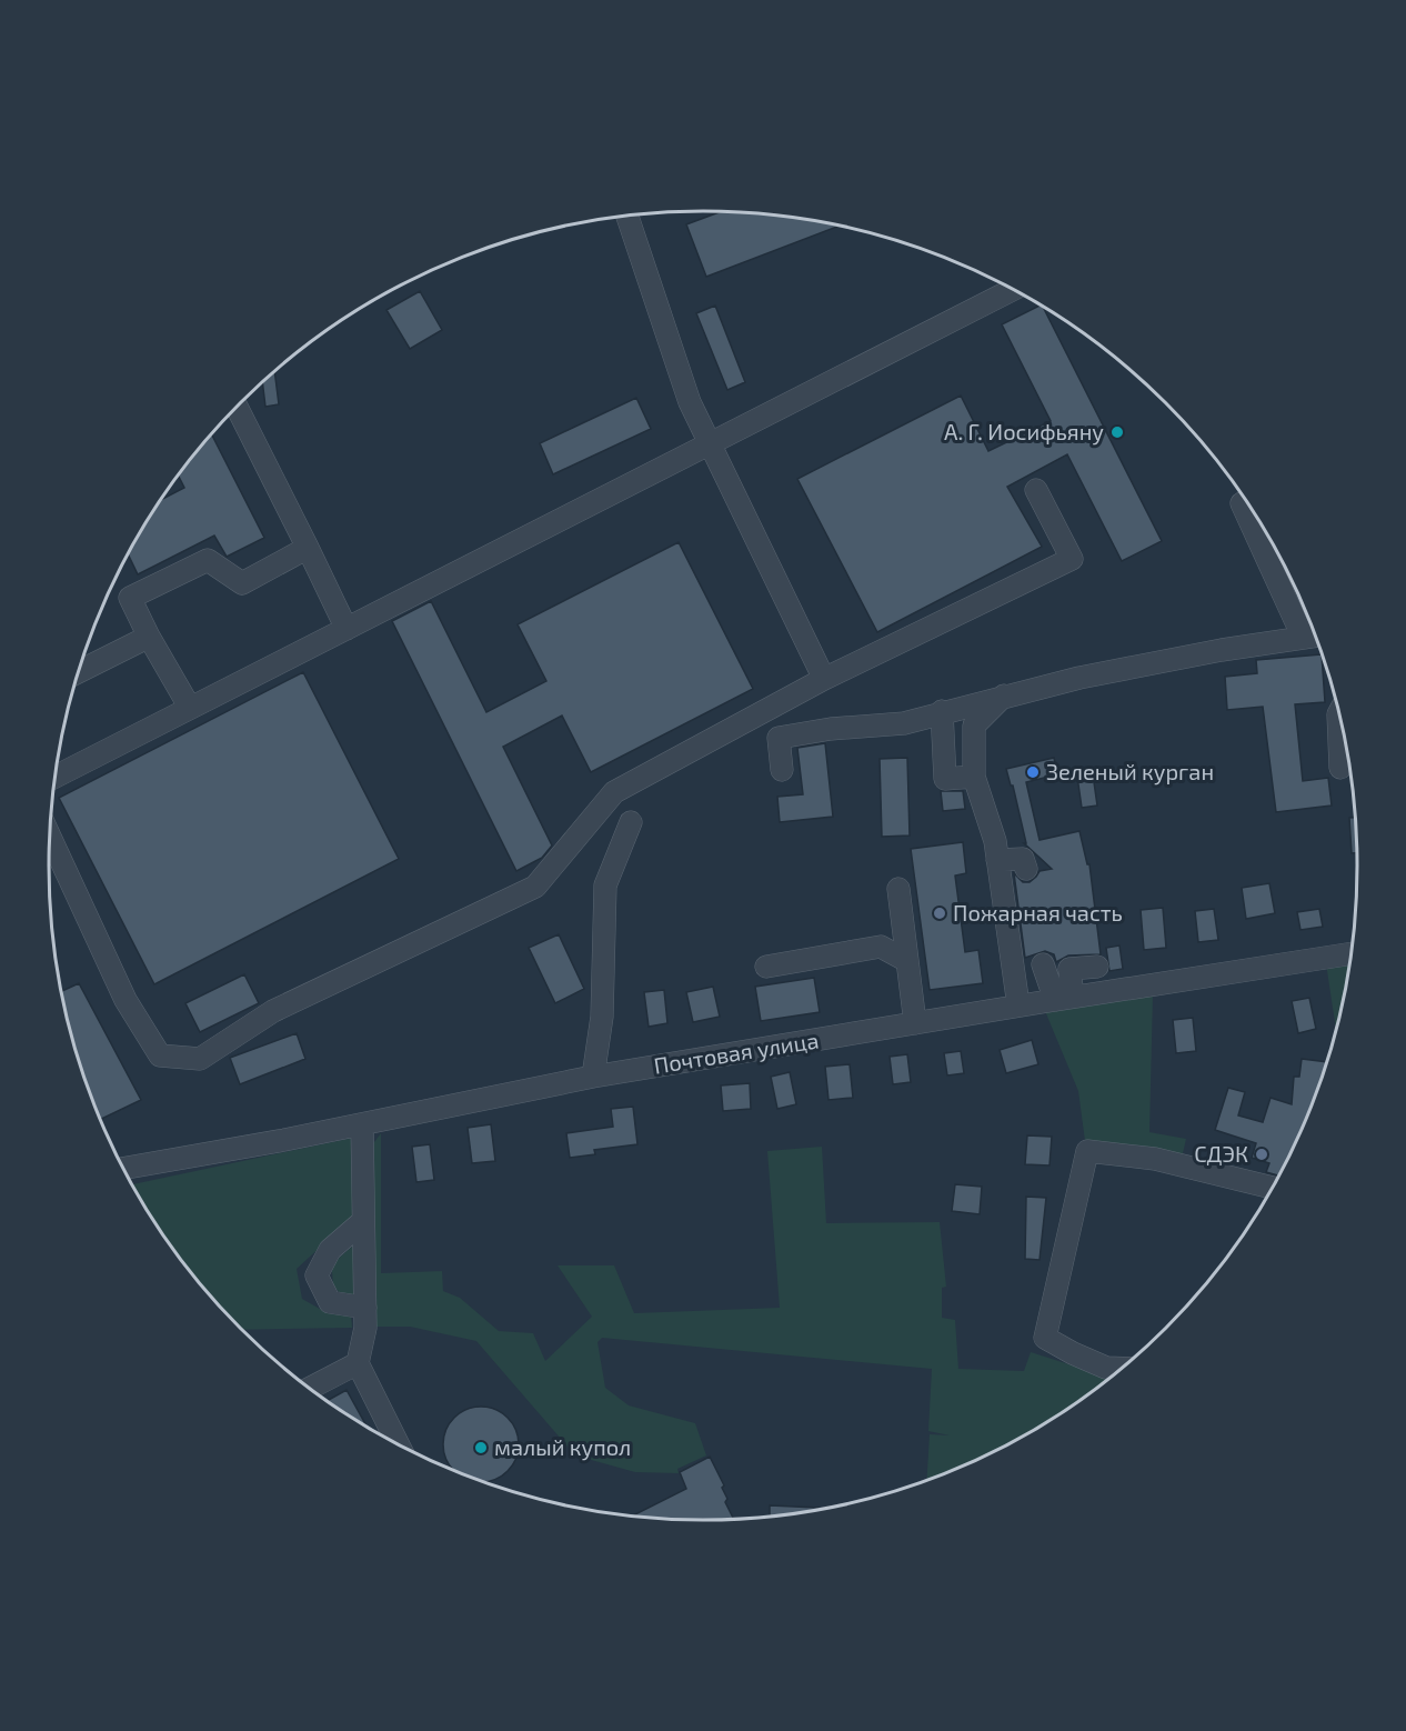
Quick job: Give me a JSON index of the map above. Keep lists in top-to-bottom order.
{
  "streets": {
    "street": ["Почтовая улица"]
  },
  "places": [
    "А. Г. Иосифьяну",
    "Зеленый курган",
    "Пожарная часть",
    "СДЭК",
    "малый купол"
  ]
}
